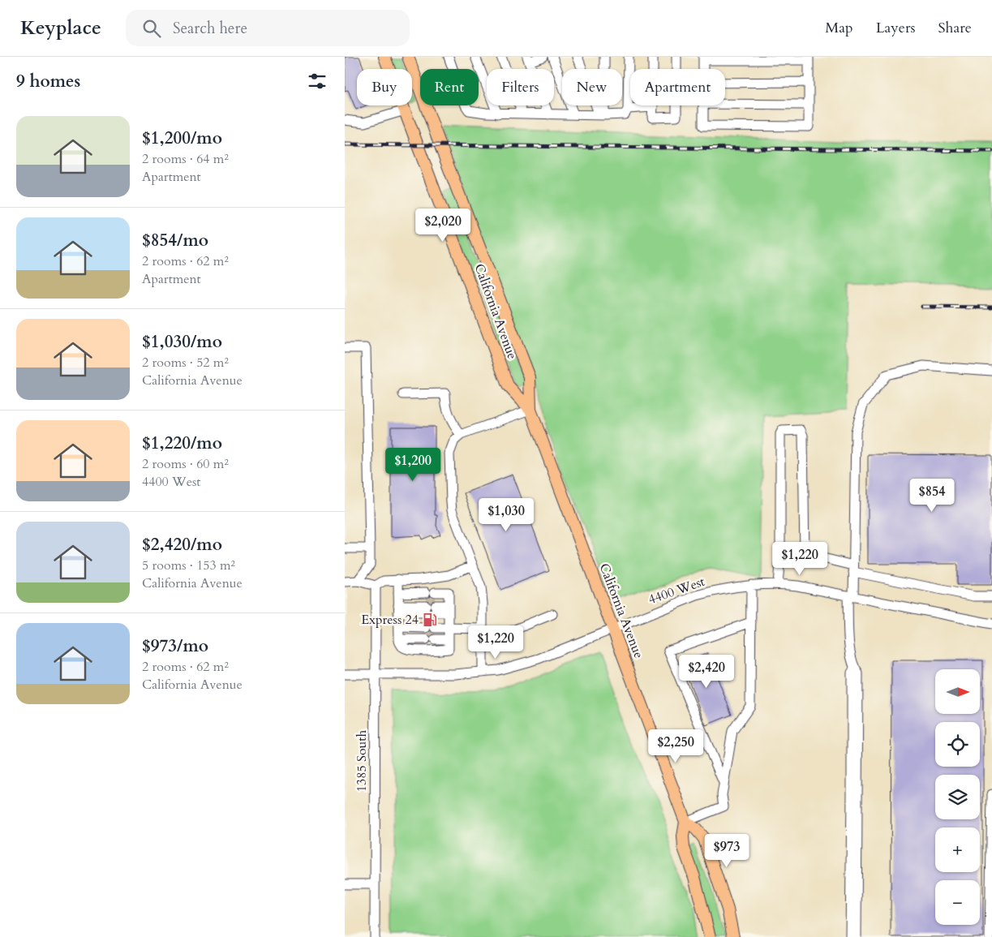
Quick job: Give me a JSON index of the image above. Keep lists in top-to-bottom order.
{
  "streets": {
    "main road": ["California Avenue"],
    "street": ["4400 West", "1385 South"]
  },
  "crossings": [
    ["California Avenue", "4400 West"],
    ["4400 West", "1385 South"]
  ],
  "places": {
    "fuel station": ["Express 24"]
  },
  "north": "right",
  "page": {
    "header": "Keyplace",
    "search": "Search here",
    "nav": ["Map", "Layers", "Share"],
    "heading": "9 homes",
    "chip": [
      "Buy",
      "Rent",
      "Filters",
      "New",
      "Apartment"
    ],
    "list": [
      {
        "name": "$1,200/mo",
        "note": "2 rooms · 64 m² · Apartment"
      },
      {
        "name": "$854/mo",
        "note": "2 rooms · 62 m² · Apartment"
      },
      {
        "name": "$1,030/mo",
        "note": "2 rooms · 52 m² · California Avenue"
      },
      {
        "name": "$1,220/mo",
        "note": "2 rooms · 60 m² · 4400 West"
      },
      {
        "name": "$2,420/mo",
        "note": "5 rooms · 153 m² · California Avenue"
      },
      {
        "name": "$973/mo",
        "note": "2 rooms · 62 m² · California Avenue"
      }
    ],
    "price": [
      "$2,020",
      "$1,200",
      "$854",
      "$1,030",
      "$1,220",
      "$1,220",
      "$2,420",
      "$2,250",
      "$973"
    ],
    "map_buttons": ["+", "−"]
  }
}
